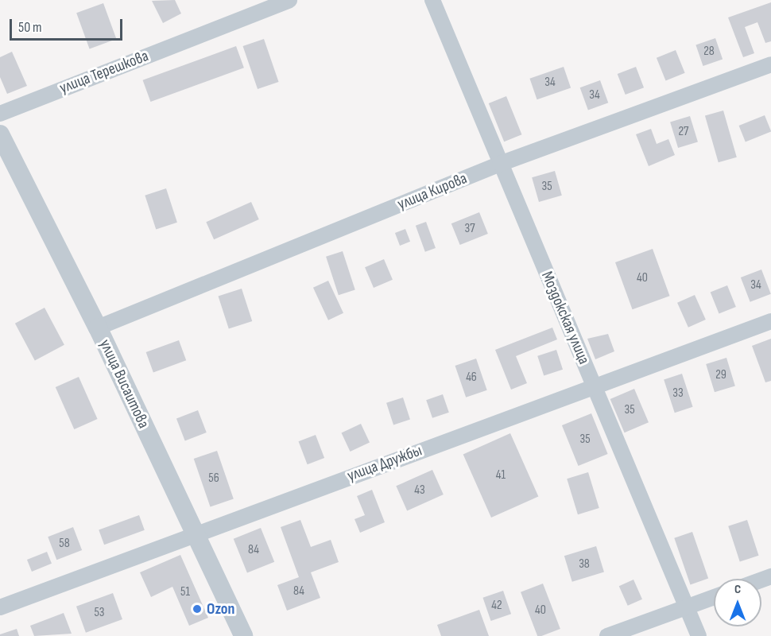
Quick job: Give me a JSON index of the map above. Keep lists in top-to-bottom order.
{
  "streets": {
    "street": [
      "улица Терешкова",
      "улица Кирова",
      "Моздокская улица",
      "улица Висаитова",
      "улица Дружбы"
    ]
  },
  "crossings": [
    ["улица Кирова", "Моздокская улица"],
    ["улица Кирова", "улица Висаитова"],
    ["Моздокская улица", "улица Дружбы"],
    ["улица Висаитова", "улица Дружбы"]
  ],
  "places": ["Ozon"],
  "house_numbers": [
    "28",
    "34",
    "34",
    "27",
    "35",
    "37",
    "40",
    "34",
    "29",
    "46",
    "33",
    "35",
    "35",
    "41",
    "56",
    "43",
    "58",
    "84",
    "38",
    "84",
    "51",
    "42",
    "40",
    "53"
  ],
  "scale_bar": "50 m",
  "north": "top"
}
